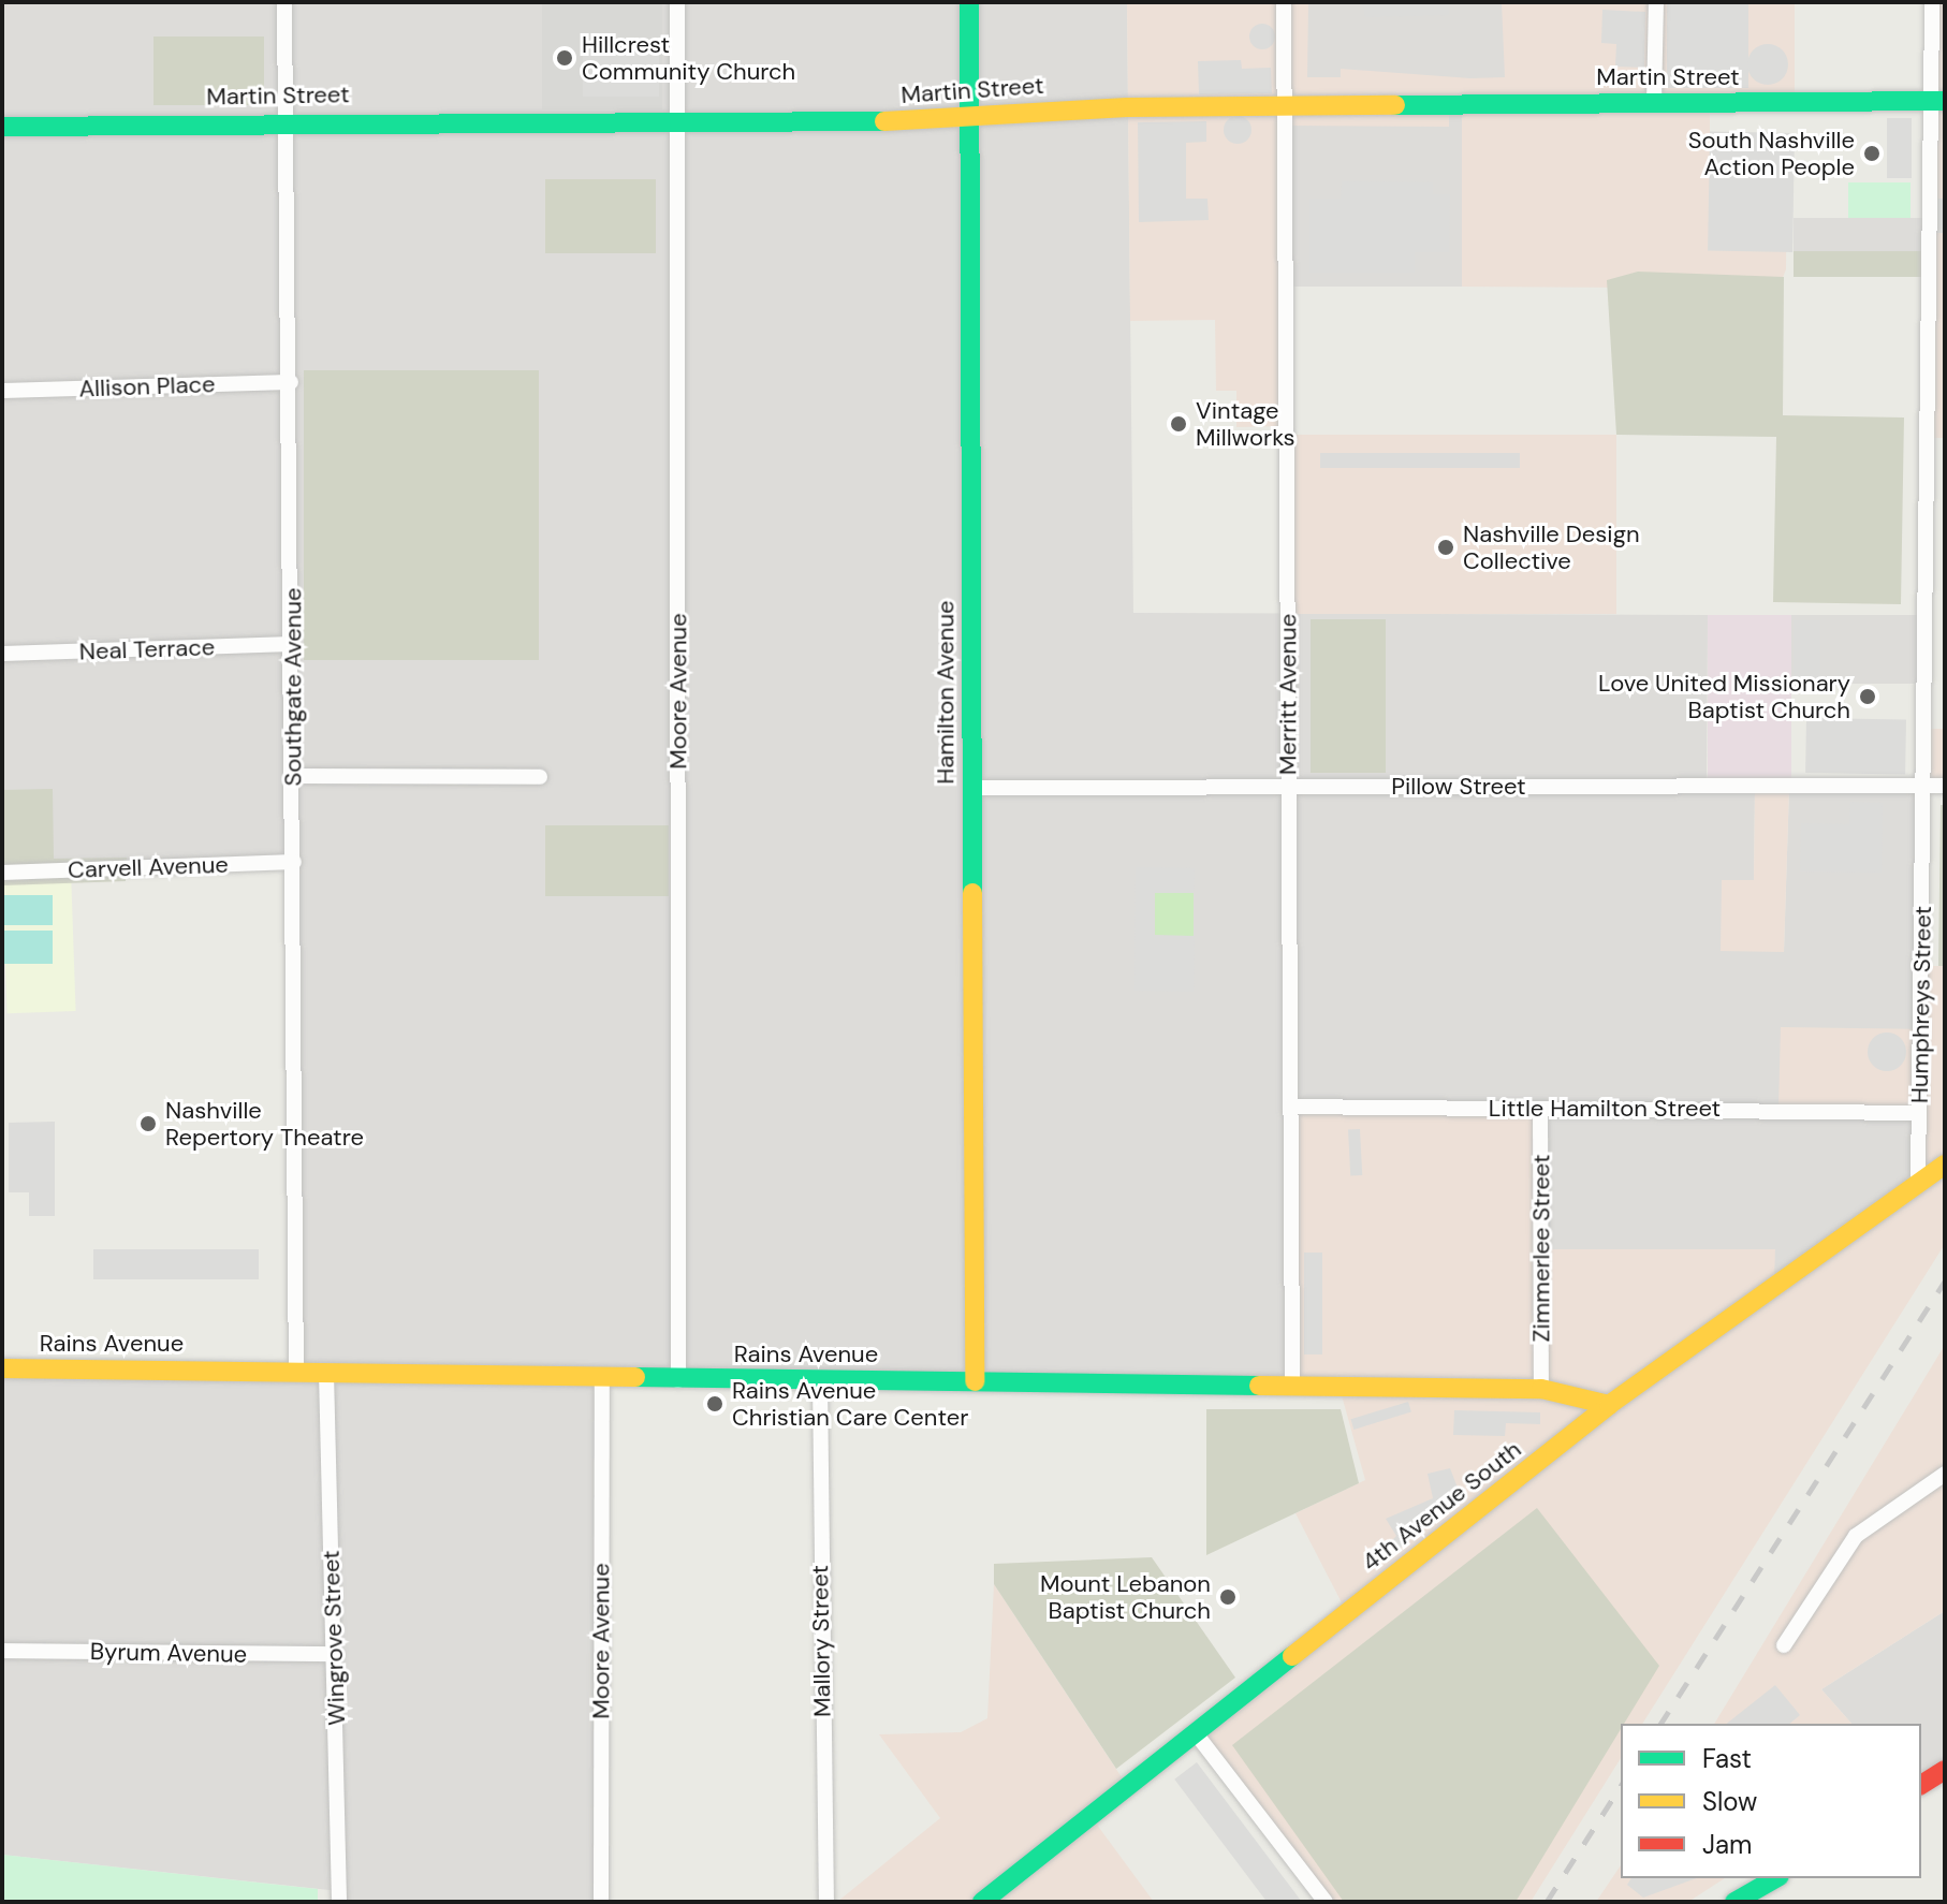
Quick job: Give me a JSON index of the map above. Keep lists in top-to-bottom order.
{
  "streets": {
    "street": [
      "Martin Street",
      "Allison Place",
      "Neal Terrace",
      "Southgate Avenue",
      "Moore Avenue",
      "Hamilton Avenue",
      "Merritt Avenue",
      "Pillow Street",
      "Carvell Avenue",
      "Humphreys Street",
      "Little Hamilton Street",
      "Zimmerlee Street",
      "Rains Avenue",
      "4th Avenue South",
      "Wingrove Street",
      "Mallory Street",
      "Byrum Avenue"
    ]
  },
  "crossings": [
    ["Martin Street", "Southgate Avenue"],
    ["Martin Street", "Moore Avenue"],
    ["Martin Street", "Hamilton Avenue"],
    ["Martin Street", "Merritt Avenue"],
    ["Martin Street", "Humphreys Street"],
    ["Allison Place", "Southgate Avenue"],
    ["Neal Terrace", "Southgate Avenue"],
    ["Southgate Avenue", "Carvell Avenue"],
    ["Southgate Avenue", "Rains Avenue"],
    ["Moore Avenue", "Rains Avenue"],
    ["Hamilton Avenue", "Pillow Street"],
    ["Hamilton Avenue", "Rains Avenue"],
    ["Merritt Avenue", "Pillow Street"],
    ["Merritt Avenue", "Little Hamilton Street"],
    ["Merritt Avenue", "Rains Avenue"],
    ["Pillow Street", "Humphreys Street"],
    ["Humphreys Street", "Little Hamilton Street"],
    ["Humphreys Street", "4th Avenue South"],
    ["Little Hamilton Street", "Zimmerlee Street"],
    ["Zimmerlee Street", "Rains Avenue"],
    ["Rains Avenue", "4th Avenue South"],
    ["Rains Avenue", "Wingrove Street"],
    ["Rains Avenue", "Mallory Street"],
    ["Wingrove Street", "Byrum Avenue"]
  ],
  "places": [
    "Hillcrest Community Church",
    "South Nashville Action People",
    "Vintage Millworks",
    "Nashville Design Collective",
    "Love United Missionary Baptist Church",
    "Nashville Repertory Theatre",
    "Rains Avenue Christian Care Center",
    "Mount Lebanon Baptist Church"
  ],
  "legend": ["Fast", "Slow", "Jam"]
}
